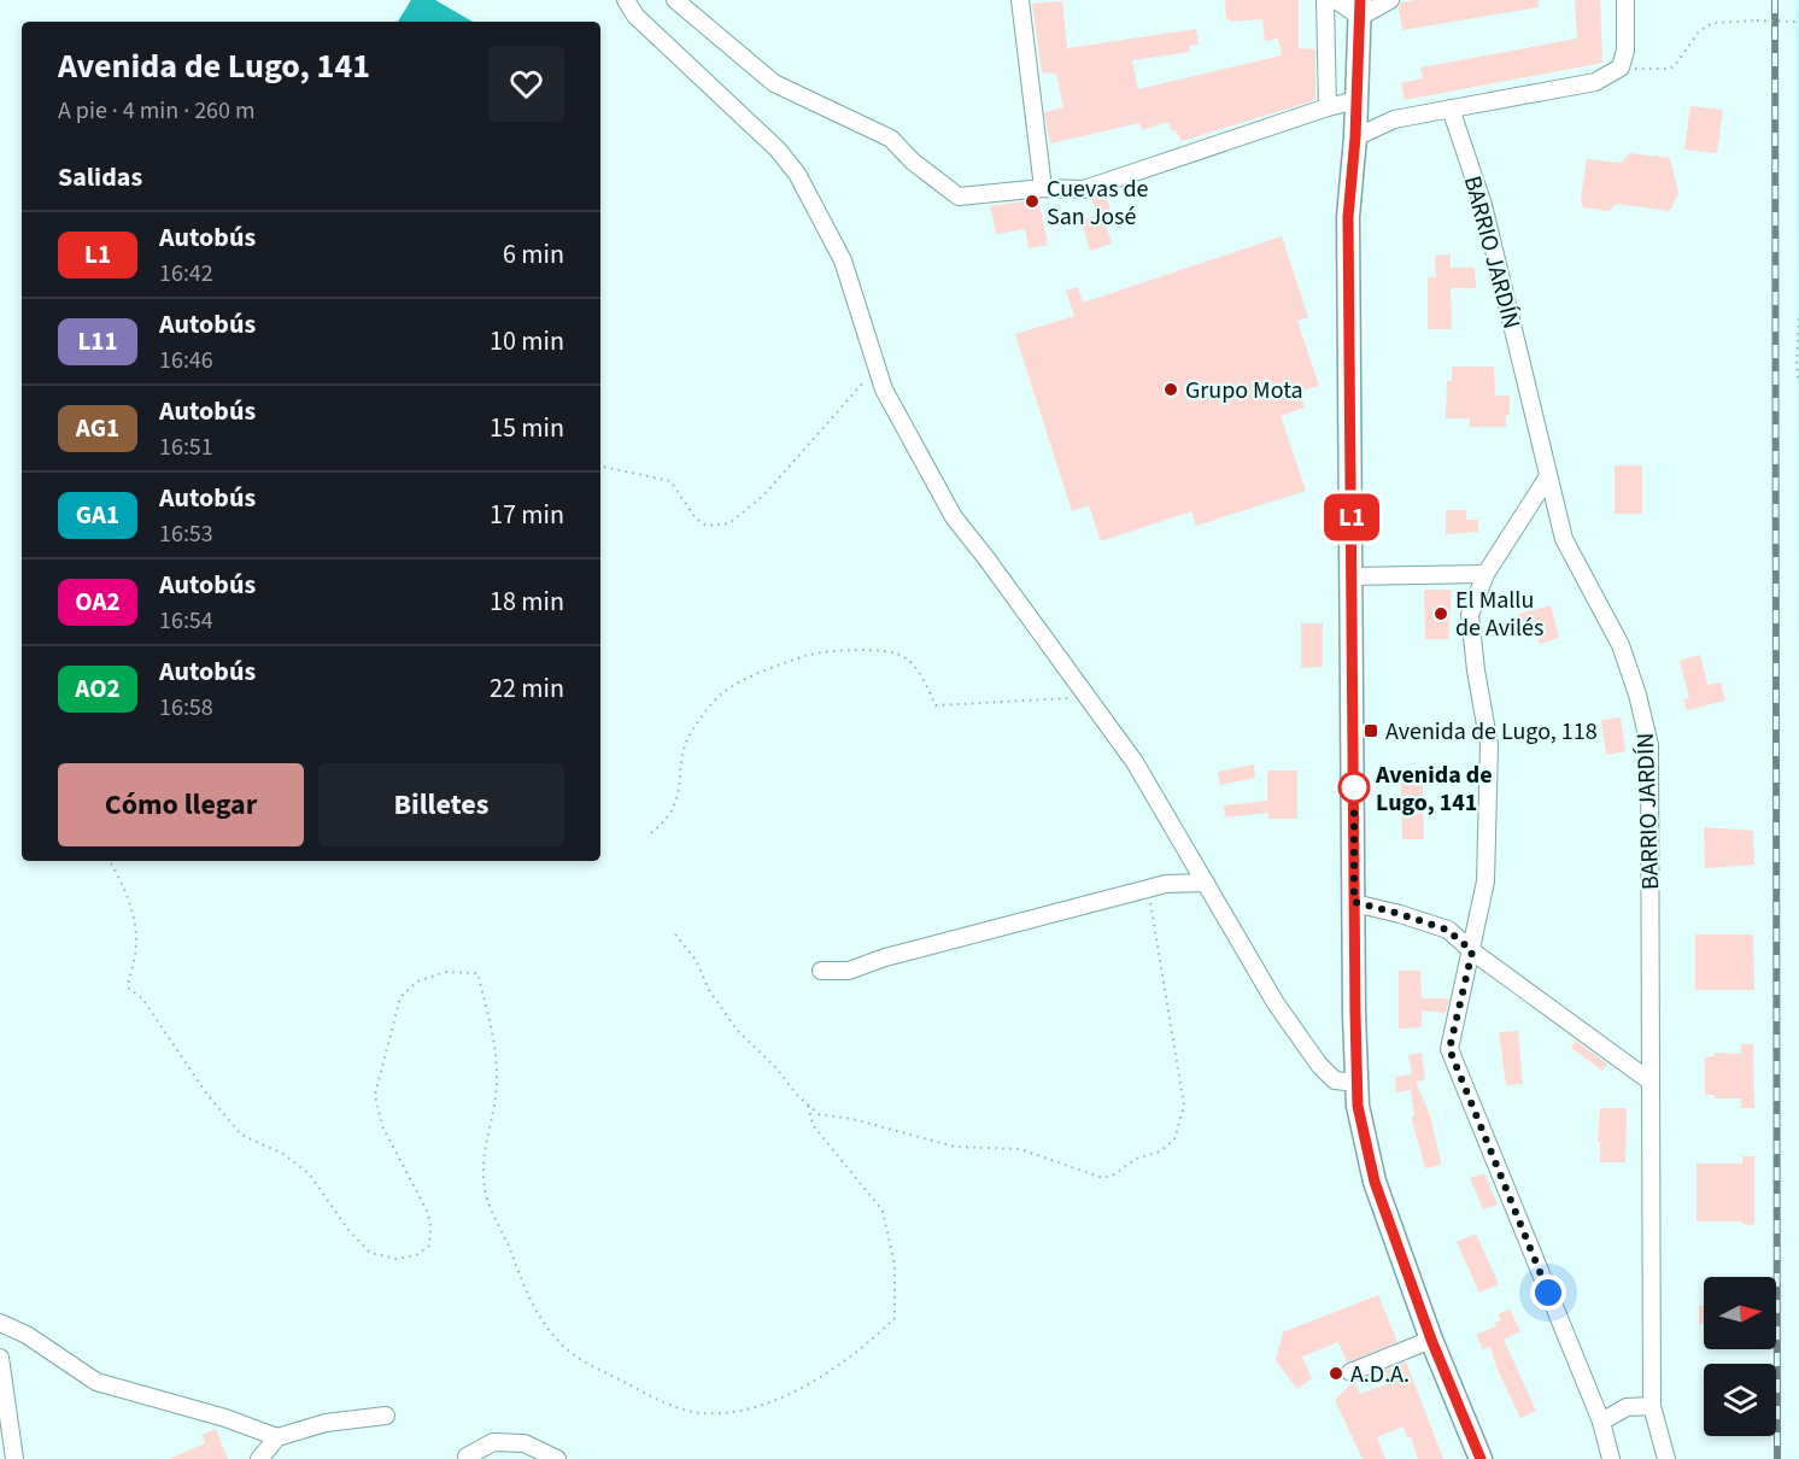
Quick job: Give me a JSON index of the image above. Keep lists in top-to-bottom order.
{
  "streets": {
    "street": ["BARRIO JARDÍN"]
  },
  "places": {
    "other": [
      "Cuevas de San José",
      "Grupo Mota",
      "El Mallu de Avilés",
      "Avenida de Lugo, 141",
      "A.D.A."
    ],
    "transit": ["Avenida de Lugo, 118"]
  },
  "lines": ["bus line L1"],
  "north": "right",
  "page": {
    "on_map": "L1",
    "heading": [
      ["Avenida de Lugo, 141", "A pie · 4 min · 260 m"],
      "Salidas"
    ],
    "list": [
      {
        "mark": "L1",
        "name": "Autobús",
        "note": "16:42",
        "value": "6 min"
      },
      {
        "mark": "L11",
        "name": "Autobús",
        "note": "16:46",
        "value": "10 min"
      },
      {
        "mark": "AG1",
        "name": "Autobús",
        "note": "16:51",
        "value": "15 min"
      },
      {
        "mark": "GA1",
        "name": "Autobús",
        "note": "16:53",
        "value": "17 min"
      },
      {
        "mark": "OA2",
        "name": "Autobús",
        "note": "16:54",
        "value": "18 min"
      },
      {
        "mark": "AO2",
        "name": "Autobús",
        "note": "16:58",
        "value": "22 min"
      }
    ],
    "buttons": ["Cómo llegar", "Billetes"]
  }
}
